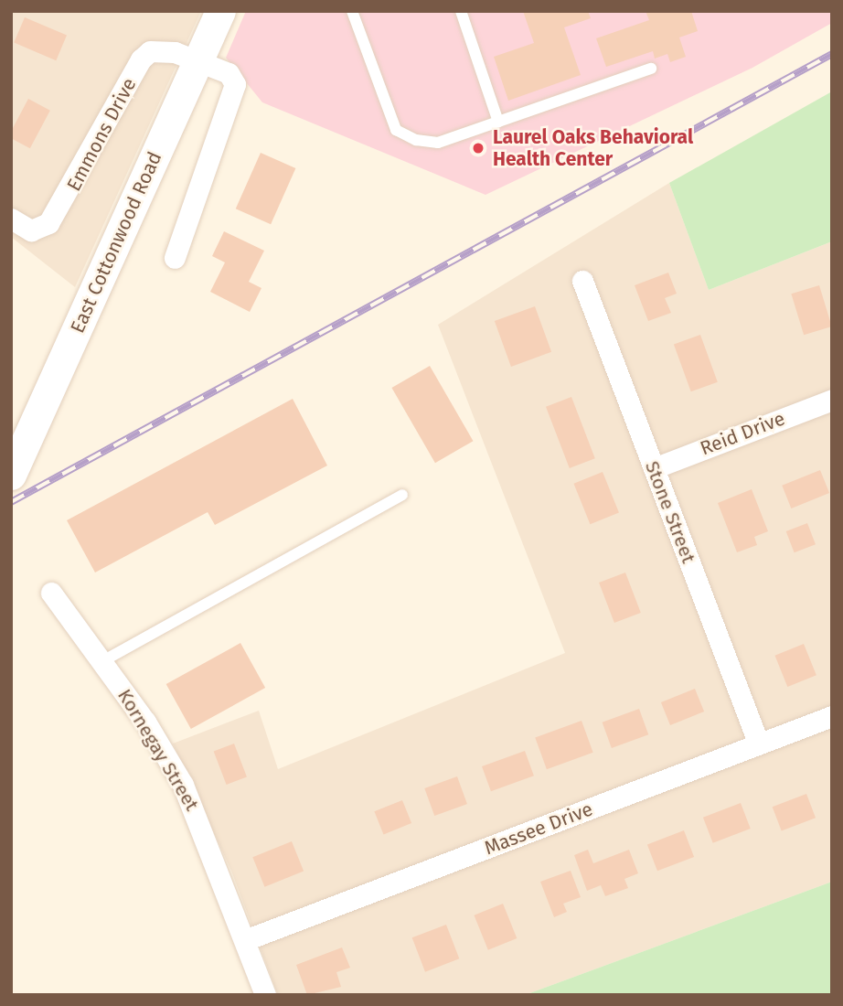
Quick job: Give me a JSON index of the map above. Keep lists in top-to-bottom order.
{
  "streets": {
    "main road": ["East Cottonwood Road"],
    "street": [
      "Emmons Drive",
      "Reid Drive",
      "Stone Street",
      "Kornegay Street",
      "Massee Drive"
    ]
  },
  "crossings": [
    ["Emmons Drive", "East Cottonwood Road"],
    ["Reid Drive", "Stone Street"],
    ["Stone Street", "Massee Drive"],
    ["Kornegay Street", "Massee Drive"]
  ],
  "places": ["Laurel Oaks Behavioral Health Center"]
}
